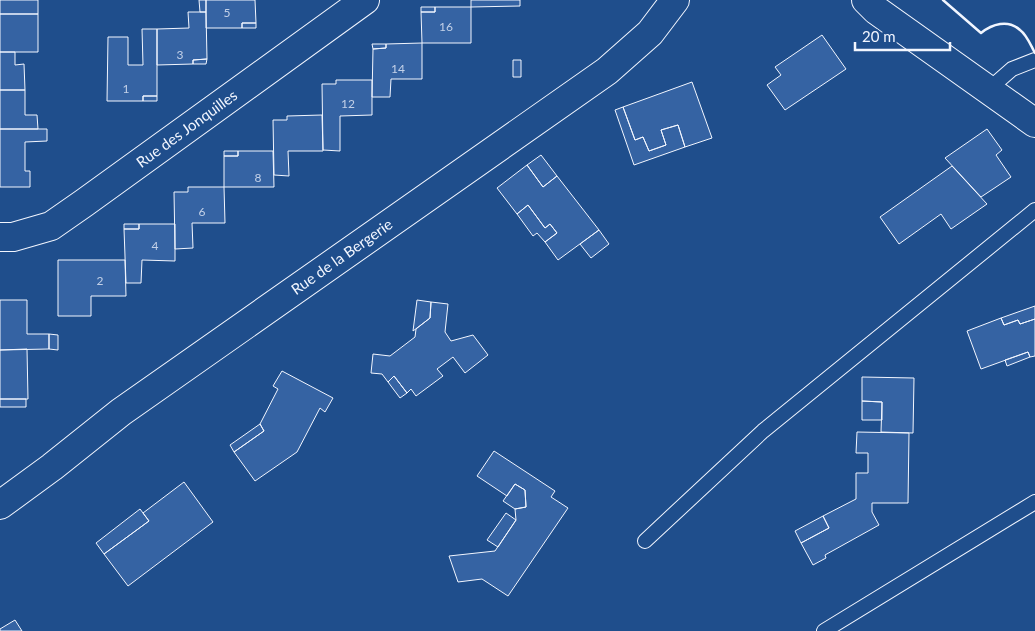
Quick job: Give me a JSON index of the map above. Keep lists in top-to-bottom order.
{
  "streets": {
    "street": ["Rue des Jonquilles", "Rue de la Bergerie"]
  },
  "house_numbers": [
    "5",
    "16",
    "3",
    "14",
    "1",
    "12",
    "8",
    "6",
    "4",
    "2"
  ],
  "scale_bar": "20 m"
}
